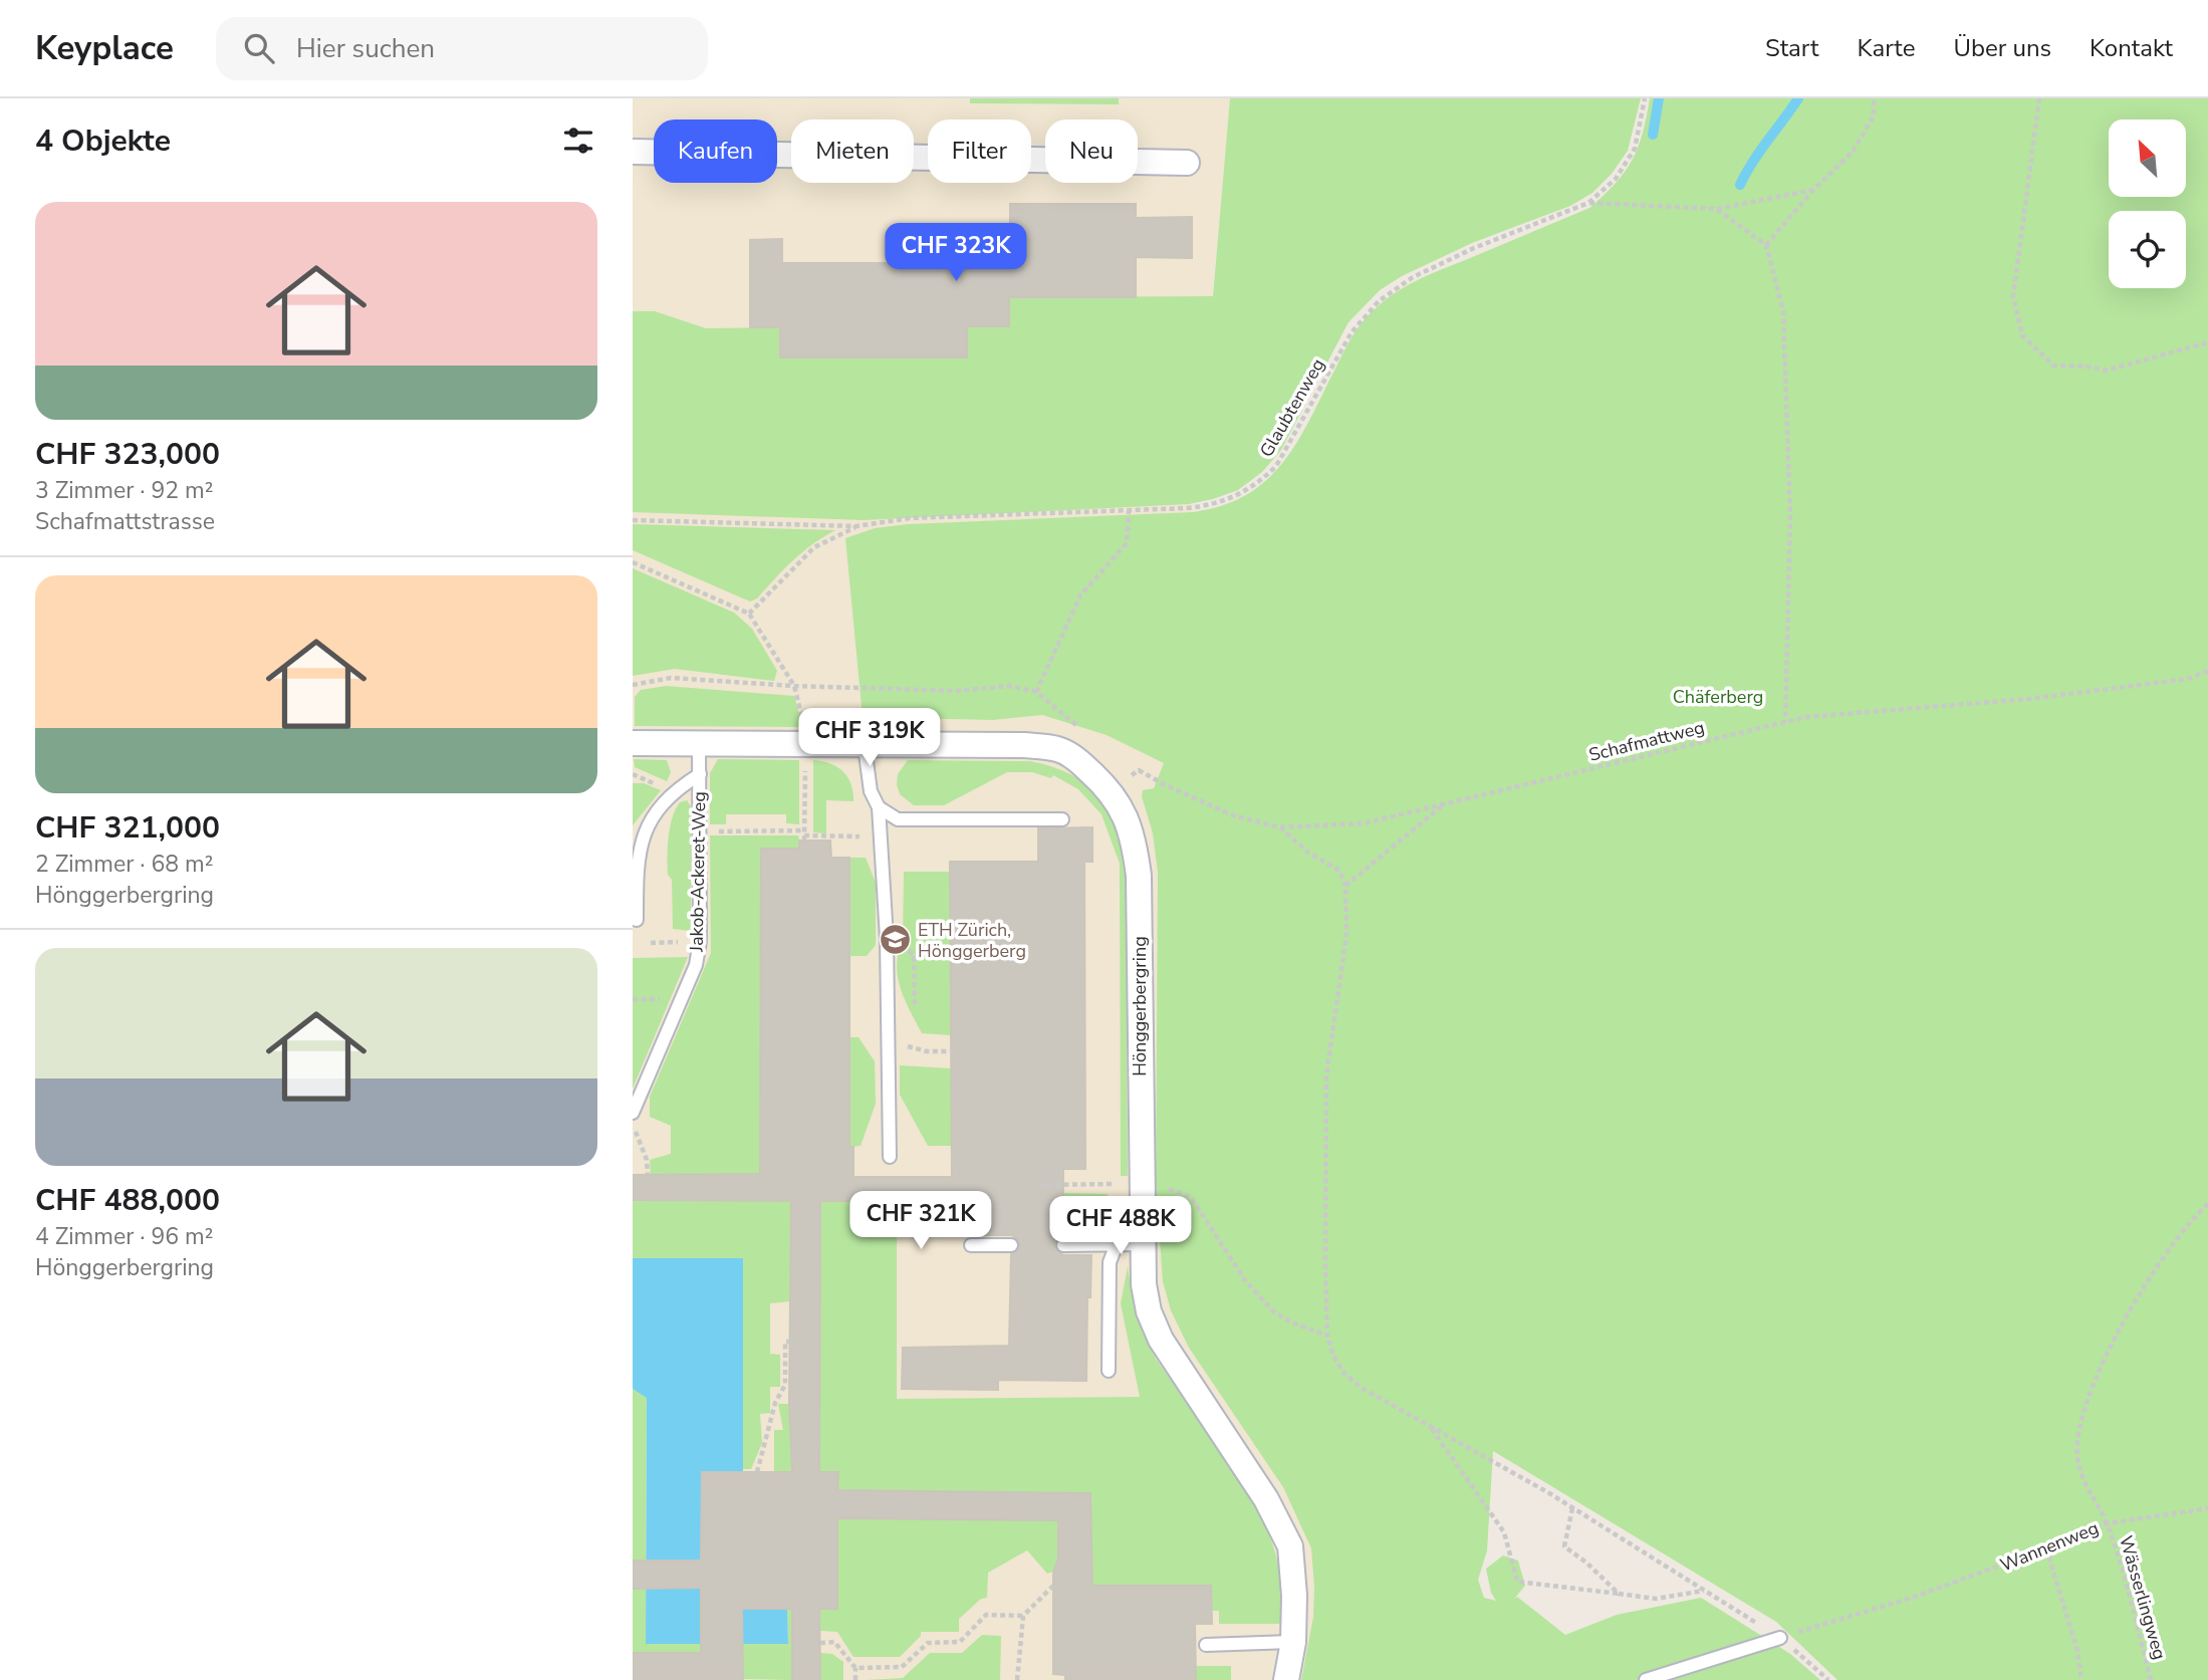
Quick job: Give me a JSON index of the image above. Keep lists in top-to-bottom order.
{
  "streets": {
    "street": ["Hönggerbergring"],
    "lane": ["Jakob-Ackeret-Weg"],
    "path": [
      "Glaubtenweg",
      "Schafmattweg",
      "Wannenweg",
      "Wässerlingweg"
    ]
  },
  "crossings": [
    ["Schafmattweg", "Hönggerbergring"],
    ["Jakob-Ackeret-Weg", "Hönggerbergring"],
    ["Wannenweg", "Wässerlingweg"]
  ],
  "parks": ["Chäferberg"],
  "places": {
    "school or university": ["ETH Zürich, Hönggerberg"]
  },
  "north": "top left",
  "page": {
    "header": "Keyplace",
    "search": "Hier suchen",
    "nav": [
      "Start",
      "Karte",
      "Über uns",
      "Kontakt"
    ],
    "heading": "4 Objekte",
    "chip": [
      "Kaufen",
      "Mieten",
      "Filter",
      "Neu"
    ],
    "list": [
      {
        "name": "CHF 323,000",
        "note": "3 Zimmer · 92 m² · Schafmattstrasse"
      },
      {
        "name": "CHF 321,000",
        "note": "2 Zimmer · 68 m² · Hönggerbergring"
      },
      {
        "name": "CHF 488,000",
        "note": "4 Zimmer · 96 m² · Hönggerbergring"
      }
    ],
    "price": [
      "CHF 323K",
      "CHF 319K",
      "CHF 321K",
      "CHF 488K"
    ]
  }
}
